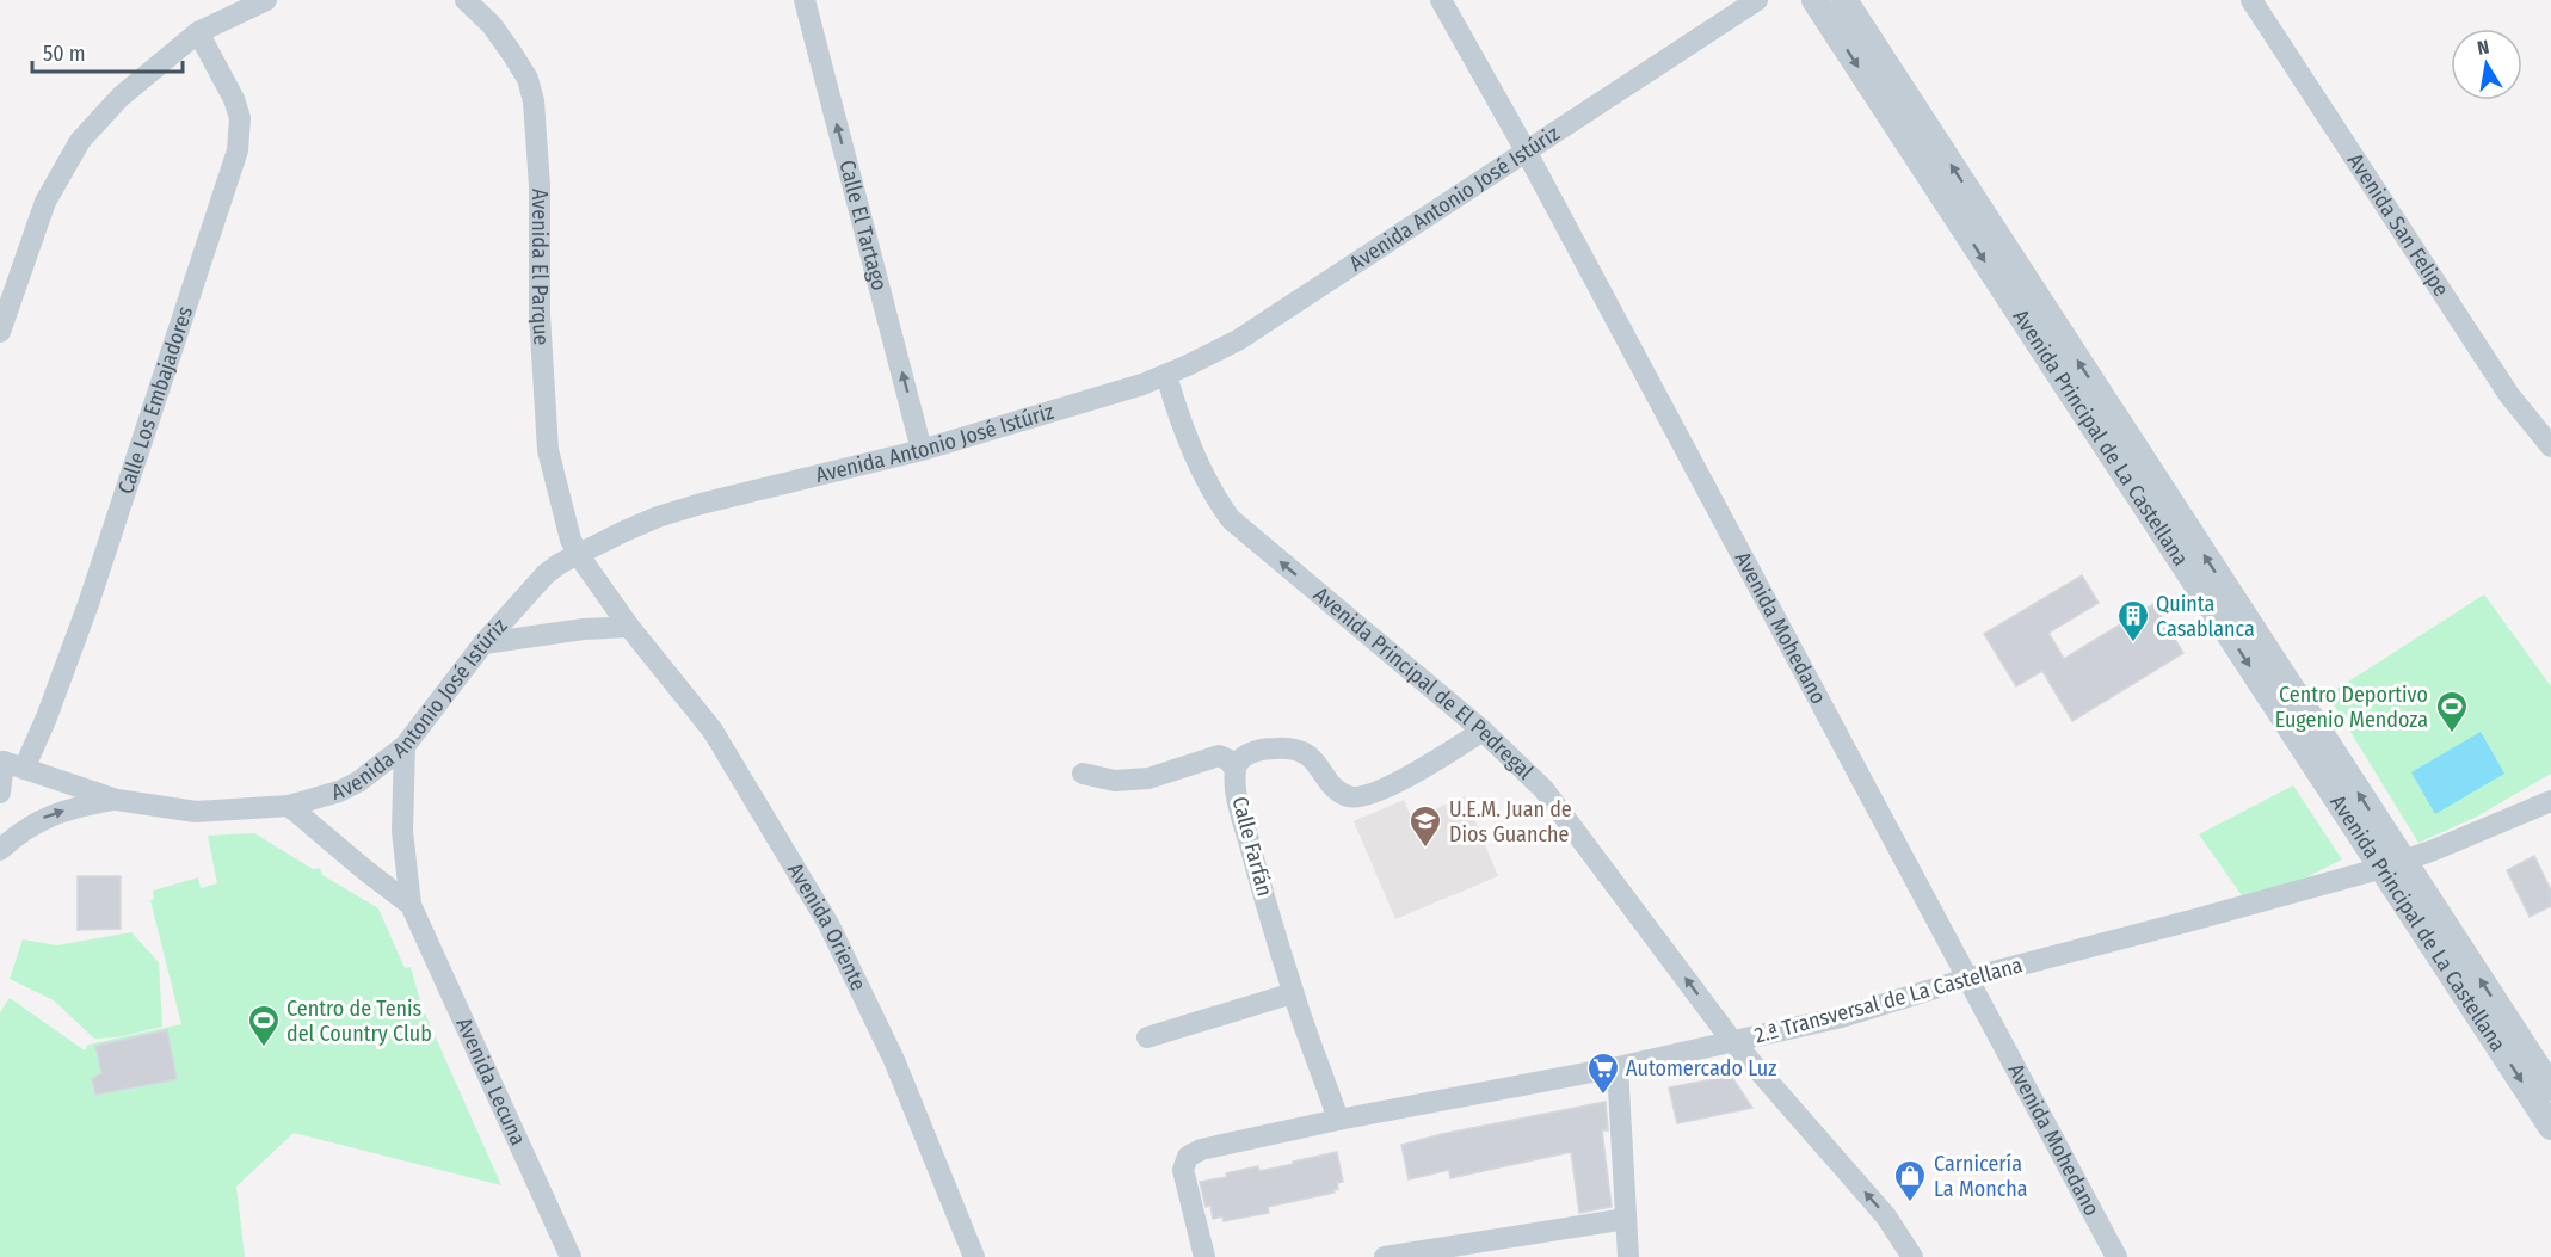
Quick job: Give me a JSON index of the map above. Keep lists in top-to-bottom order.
{
  "streets": {
    "street": [
      "Avenida Antonio José Istúriz",
      "Calle El Tartago",
      "Avenida San Felipe",
      "Avenida El Parque",
      "Calle Los Embajadores",
      "Avenida Principal de La Castellana",
      "Avenida Mohedano",
      "Avenida Principal de El Pedregal",
      "Calle Farfán",
      "Avenida Oriente",
      "2.ª Transversal de La Castellana",
      "Avenida Lecuna"
    ]
  },
  "crossings": [
    ["Avenida Antonio José Istúriz", "Calle El Tartago"],
    ["Avenida Antonio José Istúriz", "Avenida El Parque"],
    ["Avenida Antonio José Istúriz", "Calle Los Embajadores"],
    ["Avenida Antonio José Istúriz", "Avenida Mohedano"],
    ["Avenida Antonio José Istúriz", "Avenida Principal de El Pedregal"],
    ["Avenida Antonio José Istúriz", "Avenida Oriente"],
    ["Avenida Antonio José Istúriz", "Avenida Lecuna"],
    ["Avenida El Parque", "Avenida Oriente"],
    ["Avenida Principal de La Castellana", "2.ª Transversal de La Castellana"],
    ["Avenida Mohedano", "2.ª Transversal de La Castellana"],
    ["Avenida Principal de El Pedregal", "Calle Farfán"],
    ["Avenida Principal de El Pedregal", "2.ª Transversal de La Castellana"],
    ["Calle Farfán", "2.ª Transversal de La Castellana"]
  ],
  "one_way": ["Calle El Tartago", "Avenida Principal de El Pedregal"],
  "places": {
    "building": ["Quinta Casablanca"],
    "sports": ["Centro Deportivo Eugenio Mendoza", "Centro de Tenis del Country Club"],
    "school or university": ["U.E.M. Juan de Dios Guanche"],
    "supermarket": ["Automercado Luz"],
    "shop": ["Carnicería La Moncha"]
  },
  "scale_bar": "50 m",
  "north": "top"
}
